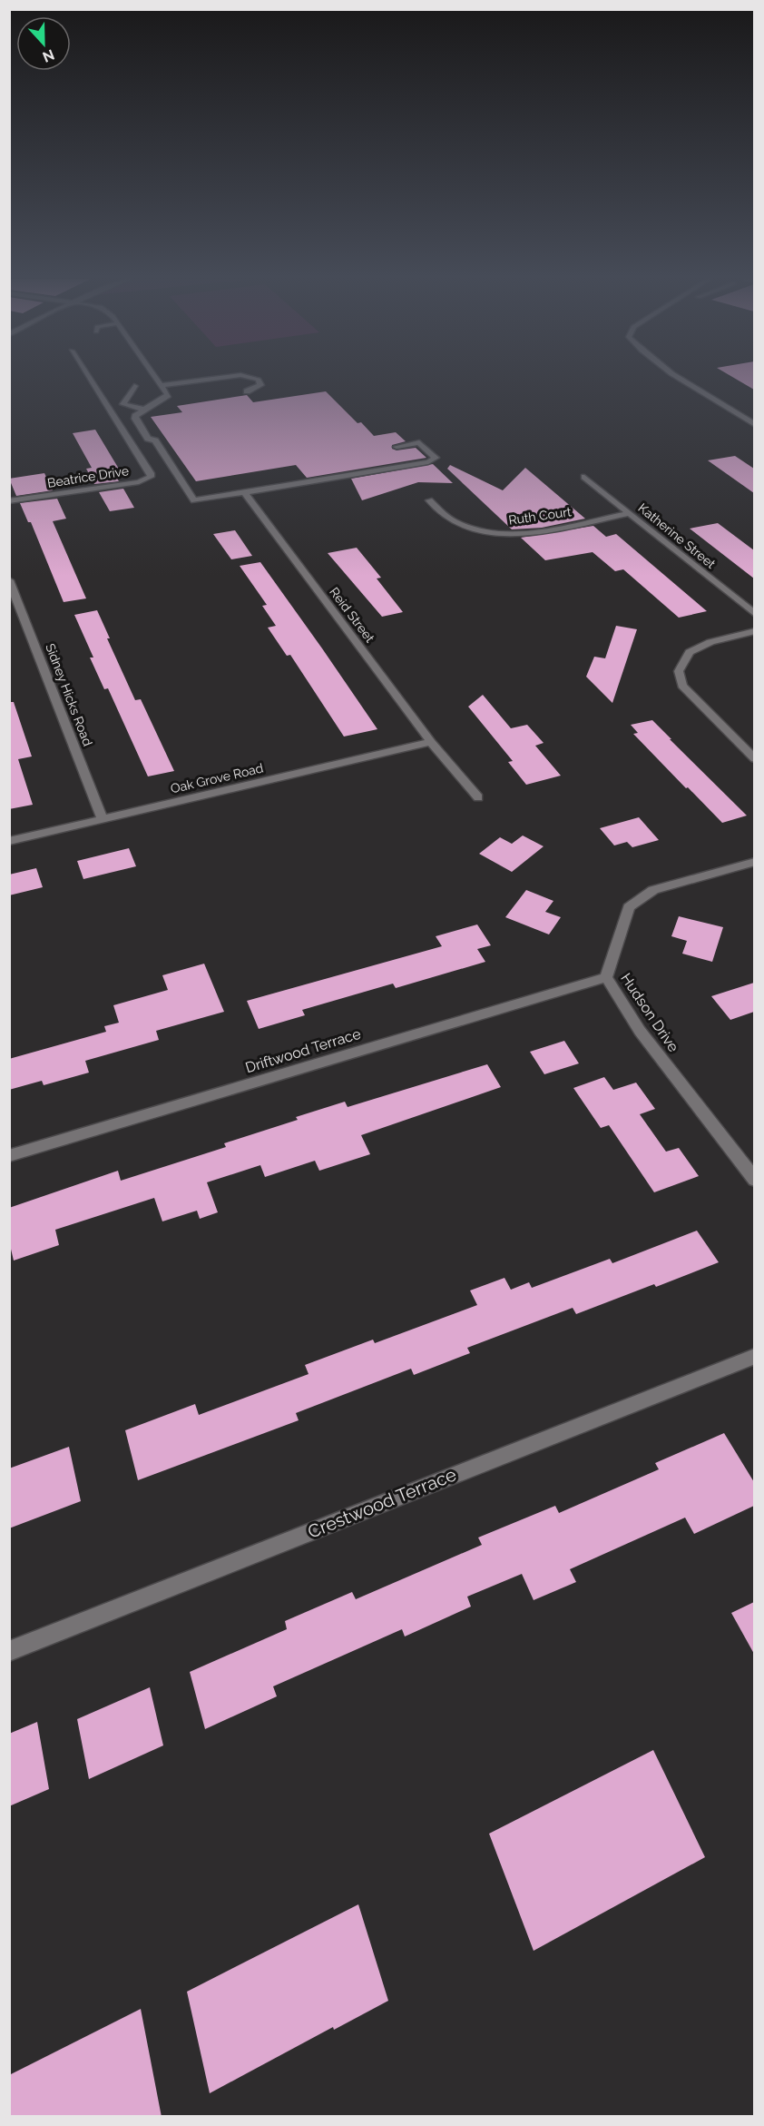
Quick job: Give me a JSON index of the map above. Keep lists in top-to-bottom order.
{
  "streets": {
    "street": [
      "Beatrice Drive",
      "Ruth Court",
      "Katherine Street",
      "Reid Street",
      "Sidney Hicks Road",
      "Oak Grove Road",
      "Hudson Drive",
      "Driftwood Terrace",
      "Crestwood Terrace"
    ]
  },
  "crossings": [
    ["Ruth Court", "Katherine Street"],
    ["Reid Street", "Oak Grove Road"],
    ["Sidney Hicks Road", "Oak Grove Road"],
    ["Hudson Drive", "Driftwood Terrace"]
  ],
  "north": "bottom"
}
